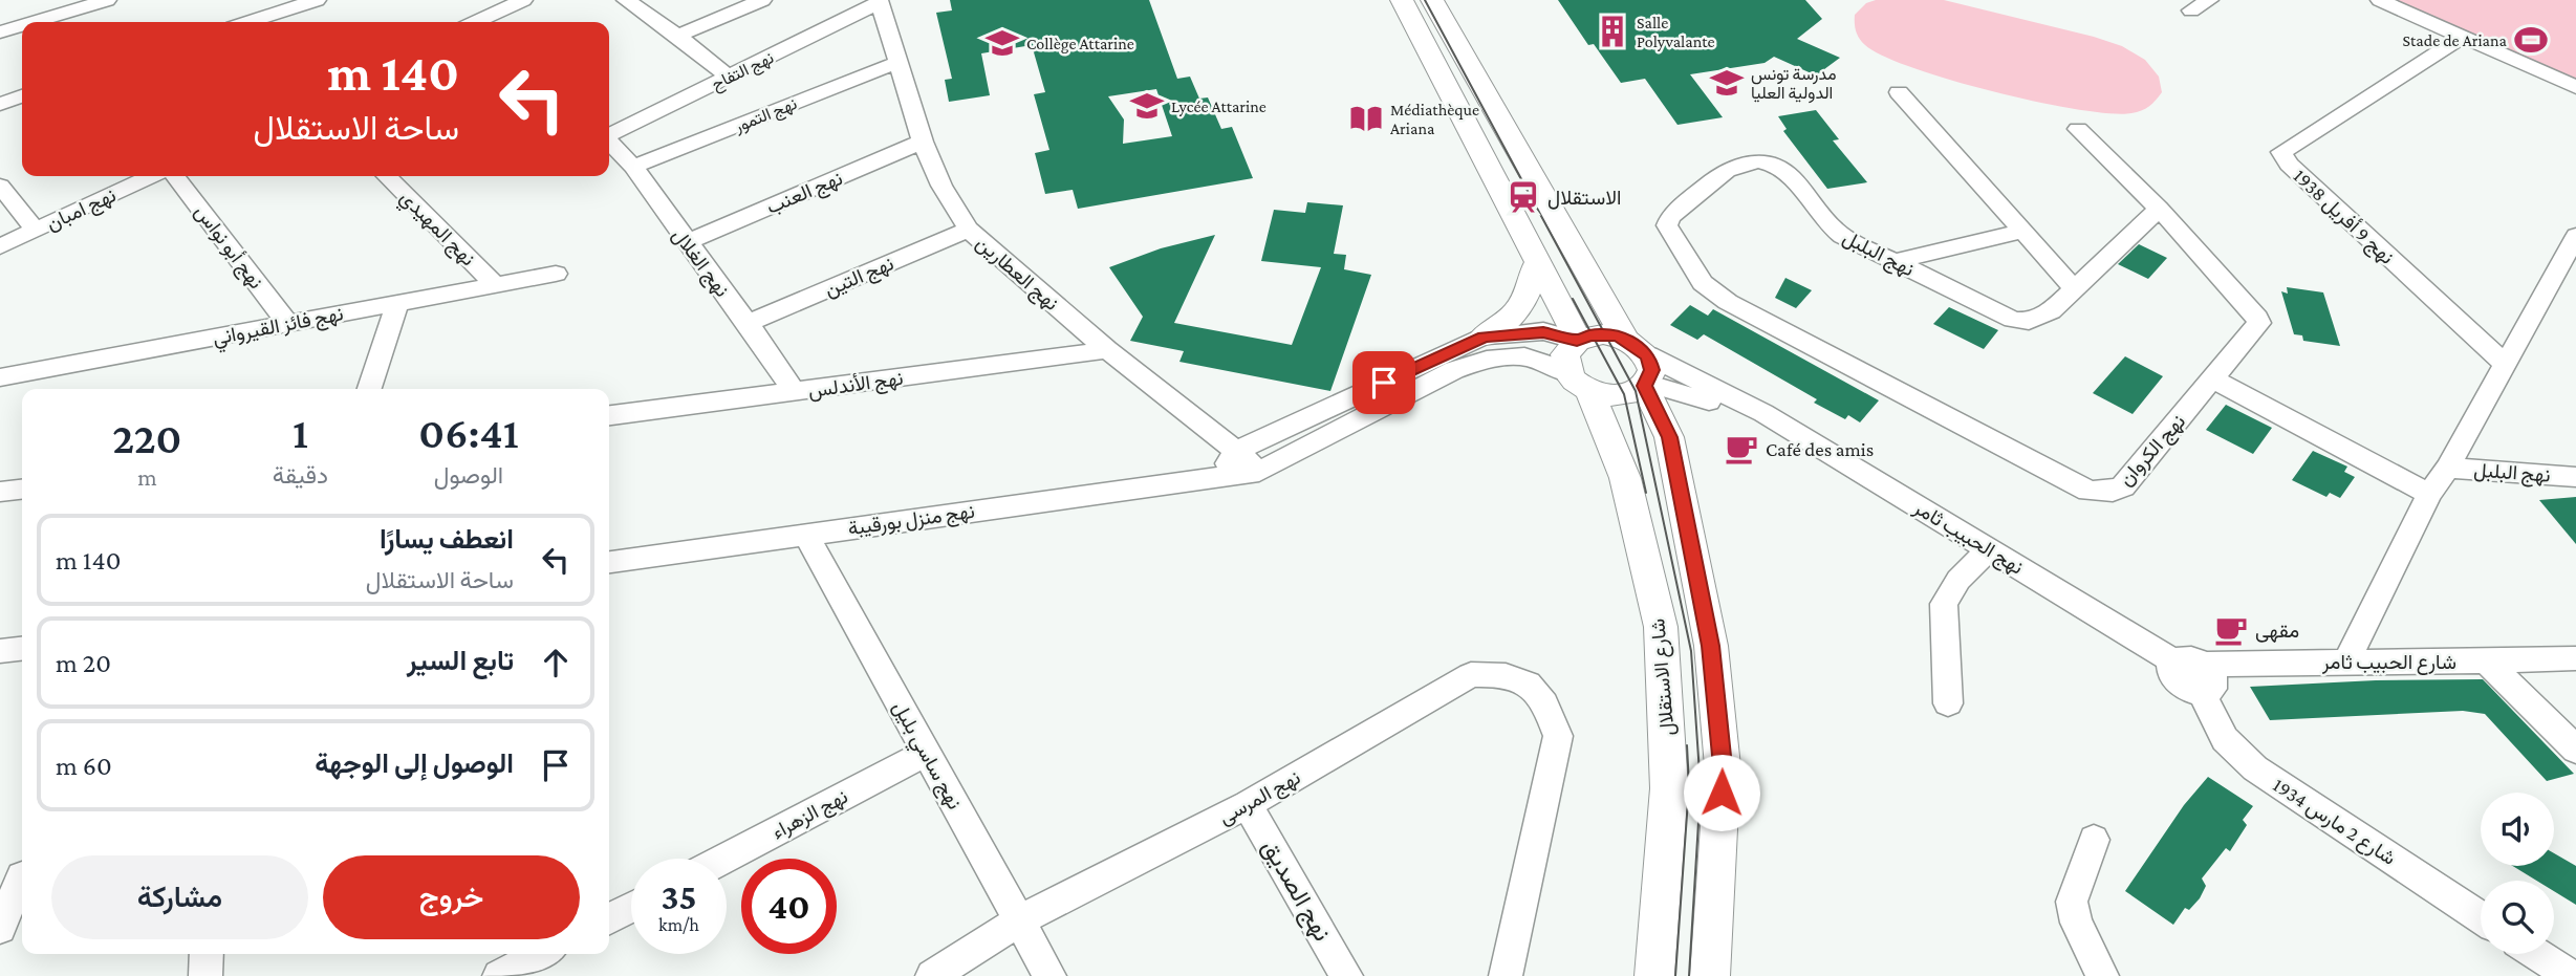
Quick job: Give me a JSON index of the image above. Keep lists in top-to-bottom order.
{
  "streets": {
    "street": [
      "نهج التفاح",
      "نهج التمور",
      "نهج العنب",
      "نهج امبان",
      "نهج 9 أفريل 1938",
      "نهج المهيدي",
      "نهج أبو نواس",
      "نهج البلبل",
      "نهج الغلال",
      "نهج العطارين",
      "نهج التين",
      "نهج فائز القيرواني",
      "نهج الأندلس",
      "نهج الكروان",
      "نهج منزل بورقيبة",
      "نهج الحبيب ثامر",
      "شارع الحبيب ثامر",
      "شارع الاستقلال",
      "نهج ساسي بليل",
      "نهج المرسى",
      "نهج الزهراء",
      "شارع 2 مارس 1934",
      "نهج الصديق"
    ]
  },
  "crossings": [
    ["نهج التفاح", "نهج العطارين"],
    ["نهج التمور", "نهج الغلال"],
    ["نهج التمور", "نهج العطارين"],
    ["نهج العنب", "نهج الغلال"],
    ["نهج العنب", "نهج العطارين"],
    ["نهج المهيدي", "نهج فائز القيرواني"],
    ["نهج أبو نواس", "نهج فائز القيرواني"],
    ["نهج البلبل", "نهج الكروان"],
    ["نهج الغلال", "نهج التين"],
    ["نهج الغلال", "نهج الأندلس"],
    ["نهج العطارين", "نهج التين"],
    ["نهج العطارين", "نهج الأندلس"],
    ["نهج العطارين", "نهج منزل بورقيبة"],
    ["نهج منزل بورقيبة", "نهج ساسي بليل"],
    ["نهج الحبيب ثامر", "شارع الحبيب ثامر"],
    ["نهج الحبيب ثامر", "شارع الاستقلال"],
    ["نهج الحبيب ثامر", "شارع 2 مارس 1934"],
    ["شارع الحبيب ثامر", "شارع 2 مارس 1934"],
    ["نهج ساسي بليل", "نهج المرسى"],
    ["نهج ساسي بليل", "نهج الزهراء"],
    ["نهج المرسى", "نهج الصديق"]
  ],
  "places": {
    "building": ["Salle Polyvalante"],
    "sports": ["Stade de Ariana"],
    "school or university": ["Collège Attarine", "مدرسة تونس الدولية العليا", "Lycée Attarine"],
    "library": ["Médiathèque Ariana"],
    "station": ["الاستقلال"],
    "cafe": ["Café des amis", "مقهى"]
  },
  "page": {
    "turn": ["140 m", "ساحة الاستقلال"],
    "eta": [
      "06:41",
      "الوصول",
      "1",
      "دقيقة",
      "220",
      "m"
    ],
    "list": [
      {
        "name": "انعطف يسارًا",
        "note": "ساحة الاستقلال",
        "value": "140 m"
      },
      {
        "name": "تابع السير",
        "value": "20 m"
      },
      {
        "name": "الوصول إلى الوجهة",
        "value": "60 m"
      }
    ],
    "buttons": ["خروج", "مشاركة"],
    "speed": "35 km/h",
    "limit": "40"
  }
}
